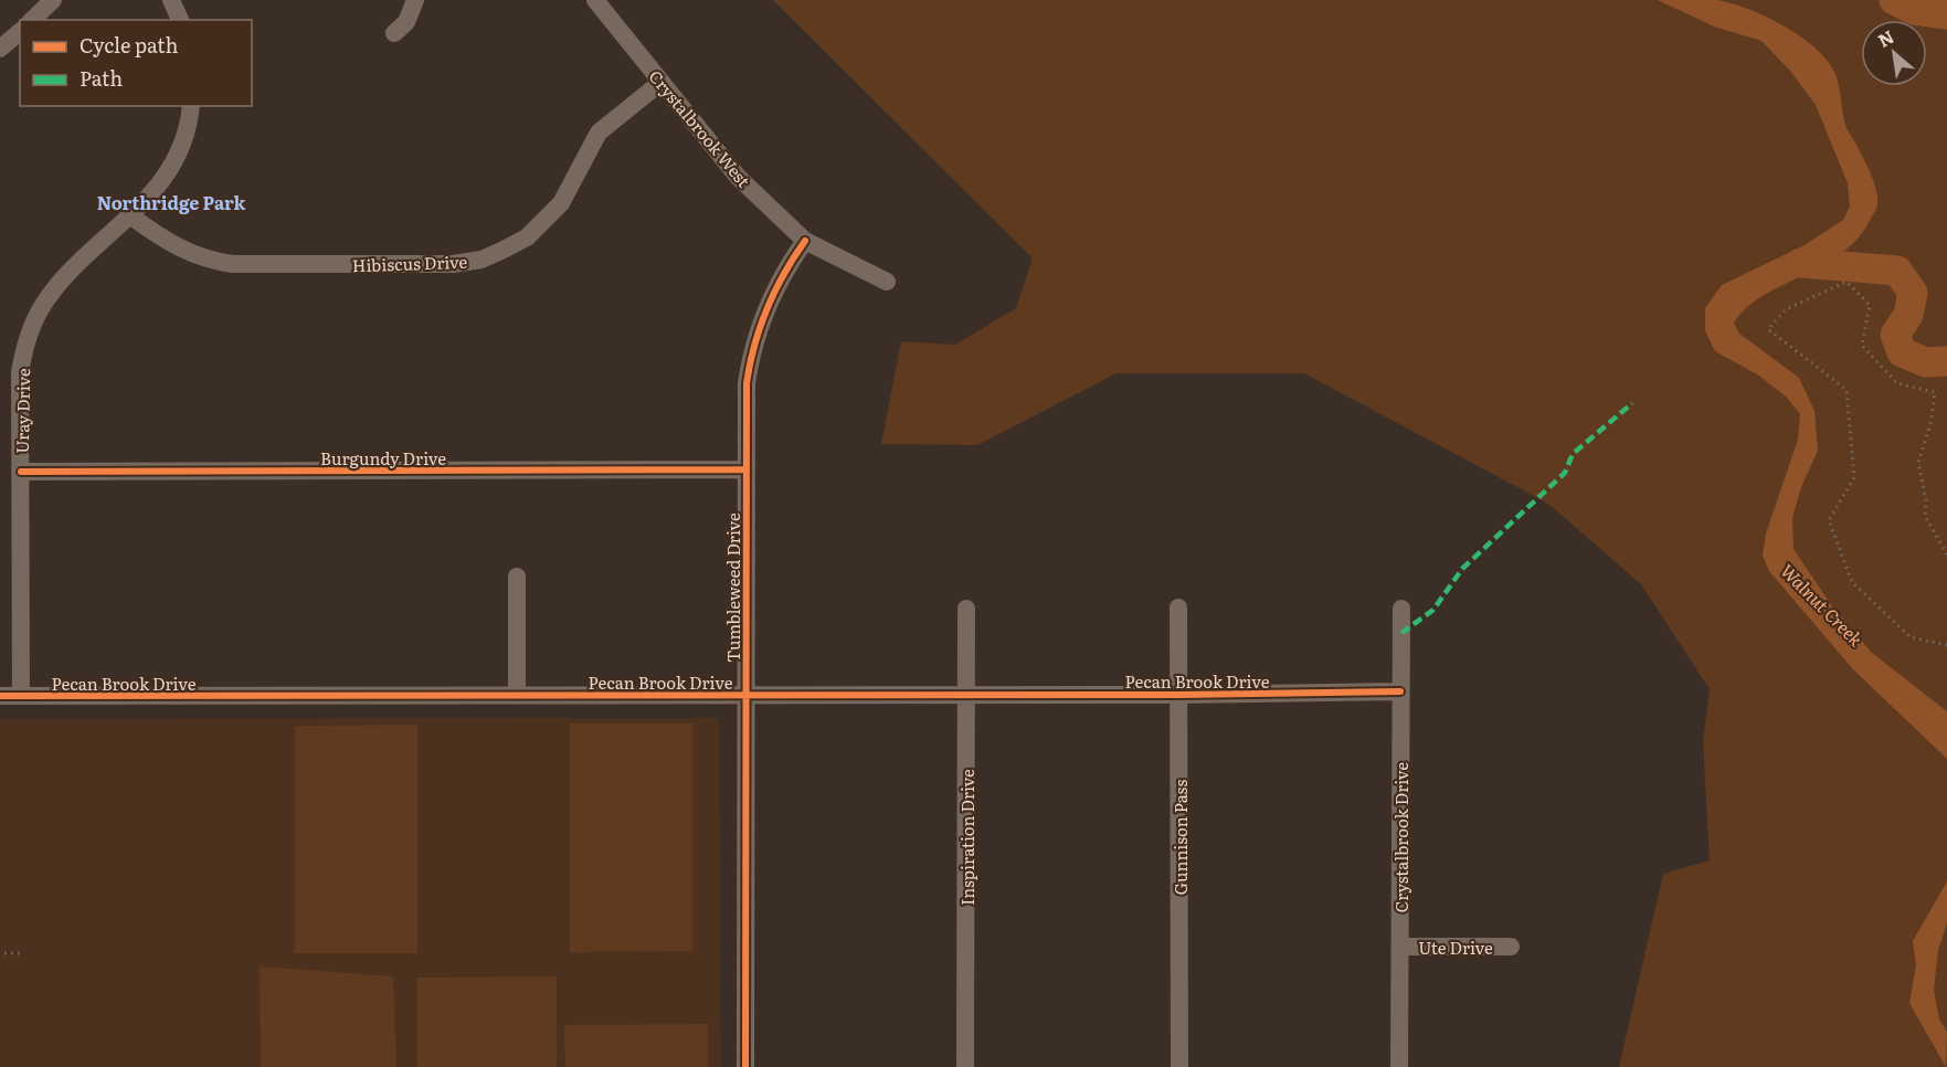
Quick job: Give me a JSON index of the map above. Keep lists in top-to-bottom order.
{
  "streets": {
    "street": [
      "Crystalbrook West",
      "Hibiscus Drive",
      "Uray Drive",
      "Burgundy Drive",
      "Tumbleweed Drive",
      "Pecan Brook Drive",
      "Inspiration Drive",
      "Gunnison Pass",
      "Crystalbrook Drive",
      "Ute Drive"
    ]
  },
  "crossings": [
    ["Crystalbrook West", "Hibiscus Drive"],
    ["Crystalbrook West", "Tumbleweed Drive"],
    ["Hibiscus Drive", "Uray Drive"],
    ["Uray Drive", "Burgundy Drive"],
    ["Uray Drive", "Pecan Brook Drive"],
    ["Burgundy Drive", "Tumbleweed Drive"],
    ["Tumbleweed Drive", "Pecan Brook Drive"],
    ["Pecan Brook Drive", "Inspiration Drive"],
    ["Pecan Brook Drive", "Gunnison Pass"],
    ["Pecan Brook Drive", "Crystalbrook Drive"],
    ["Crystalbrook Drive", "Ute Drive"]
  ],
  "districts": ["Northridge Park"],
  "water": ["Walnut Creek"],
  "legend": ["Cycle path", "Path"],
  "north": "top left"
}
